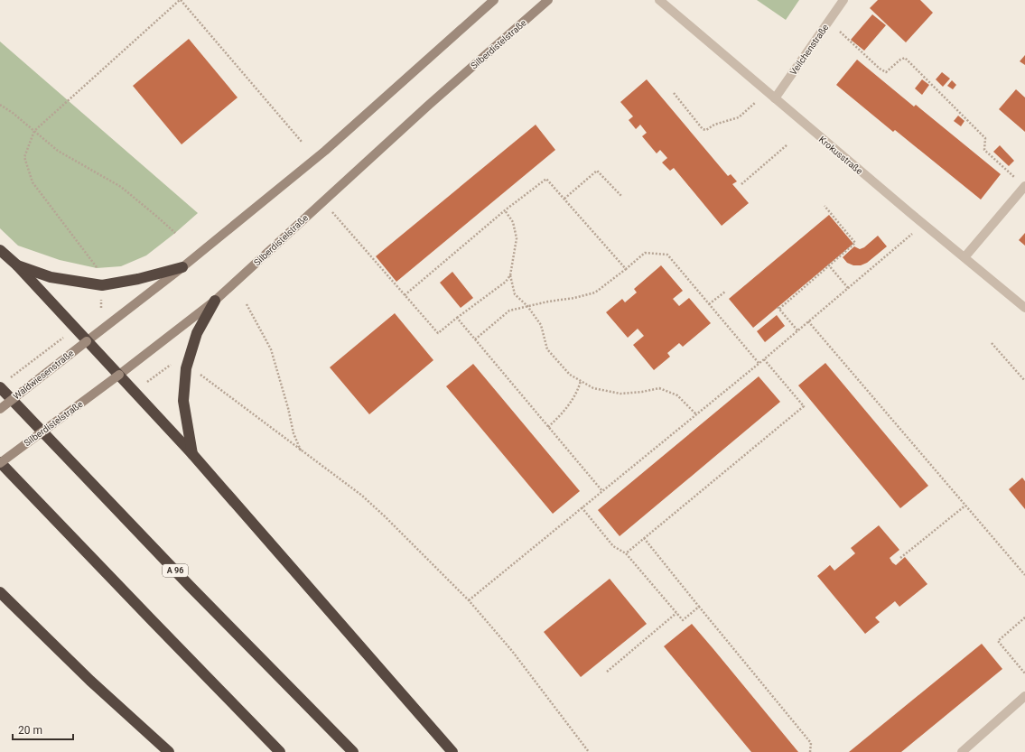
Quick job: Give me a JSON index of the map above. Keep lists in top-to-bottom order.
{
  "streets": {
    "highway": ["A 96"],
    "street": [
      "Silberdistelstraße",
      "Veilchenstraße",
      "Krokusstraße",
      "Waldwiesenstraße"
    ]
  },
  "crossings": [
    ["Veilchenstraße", "Krokusstraße"]
  ],
  "scale_bar": "20 m"
}
